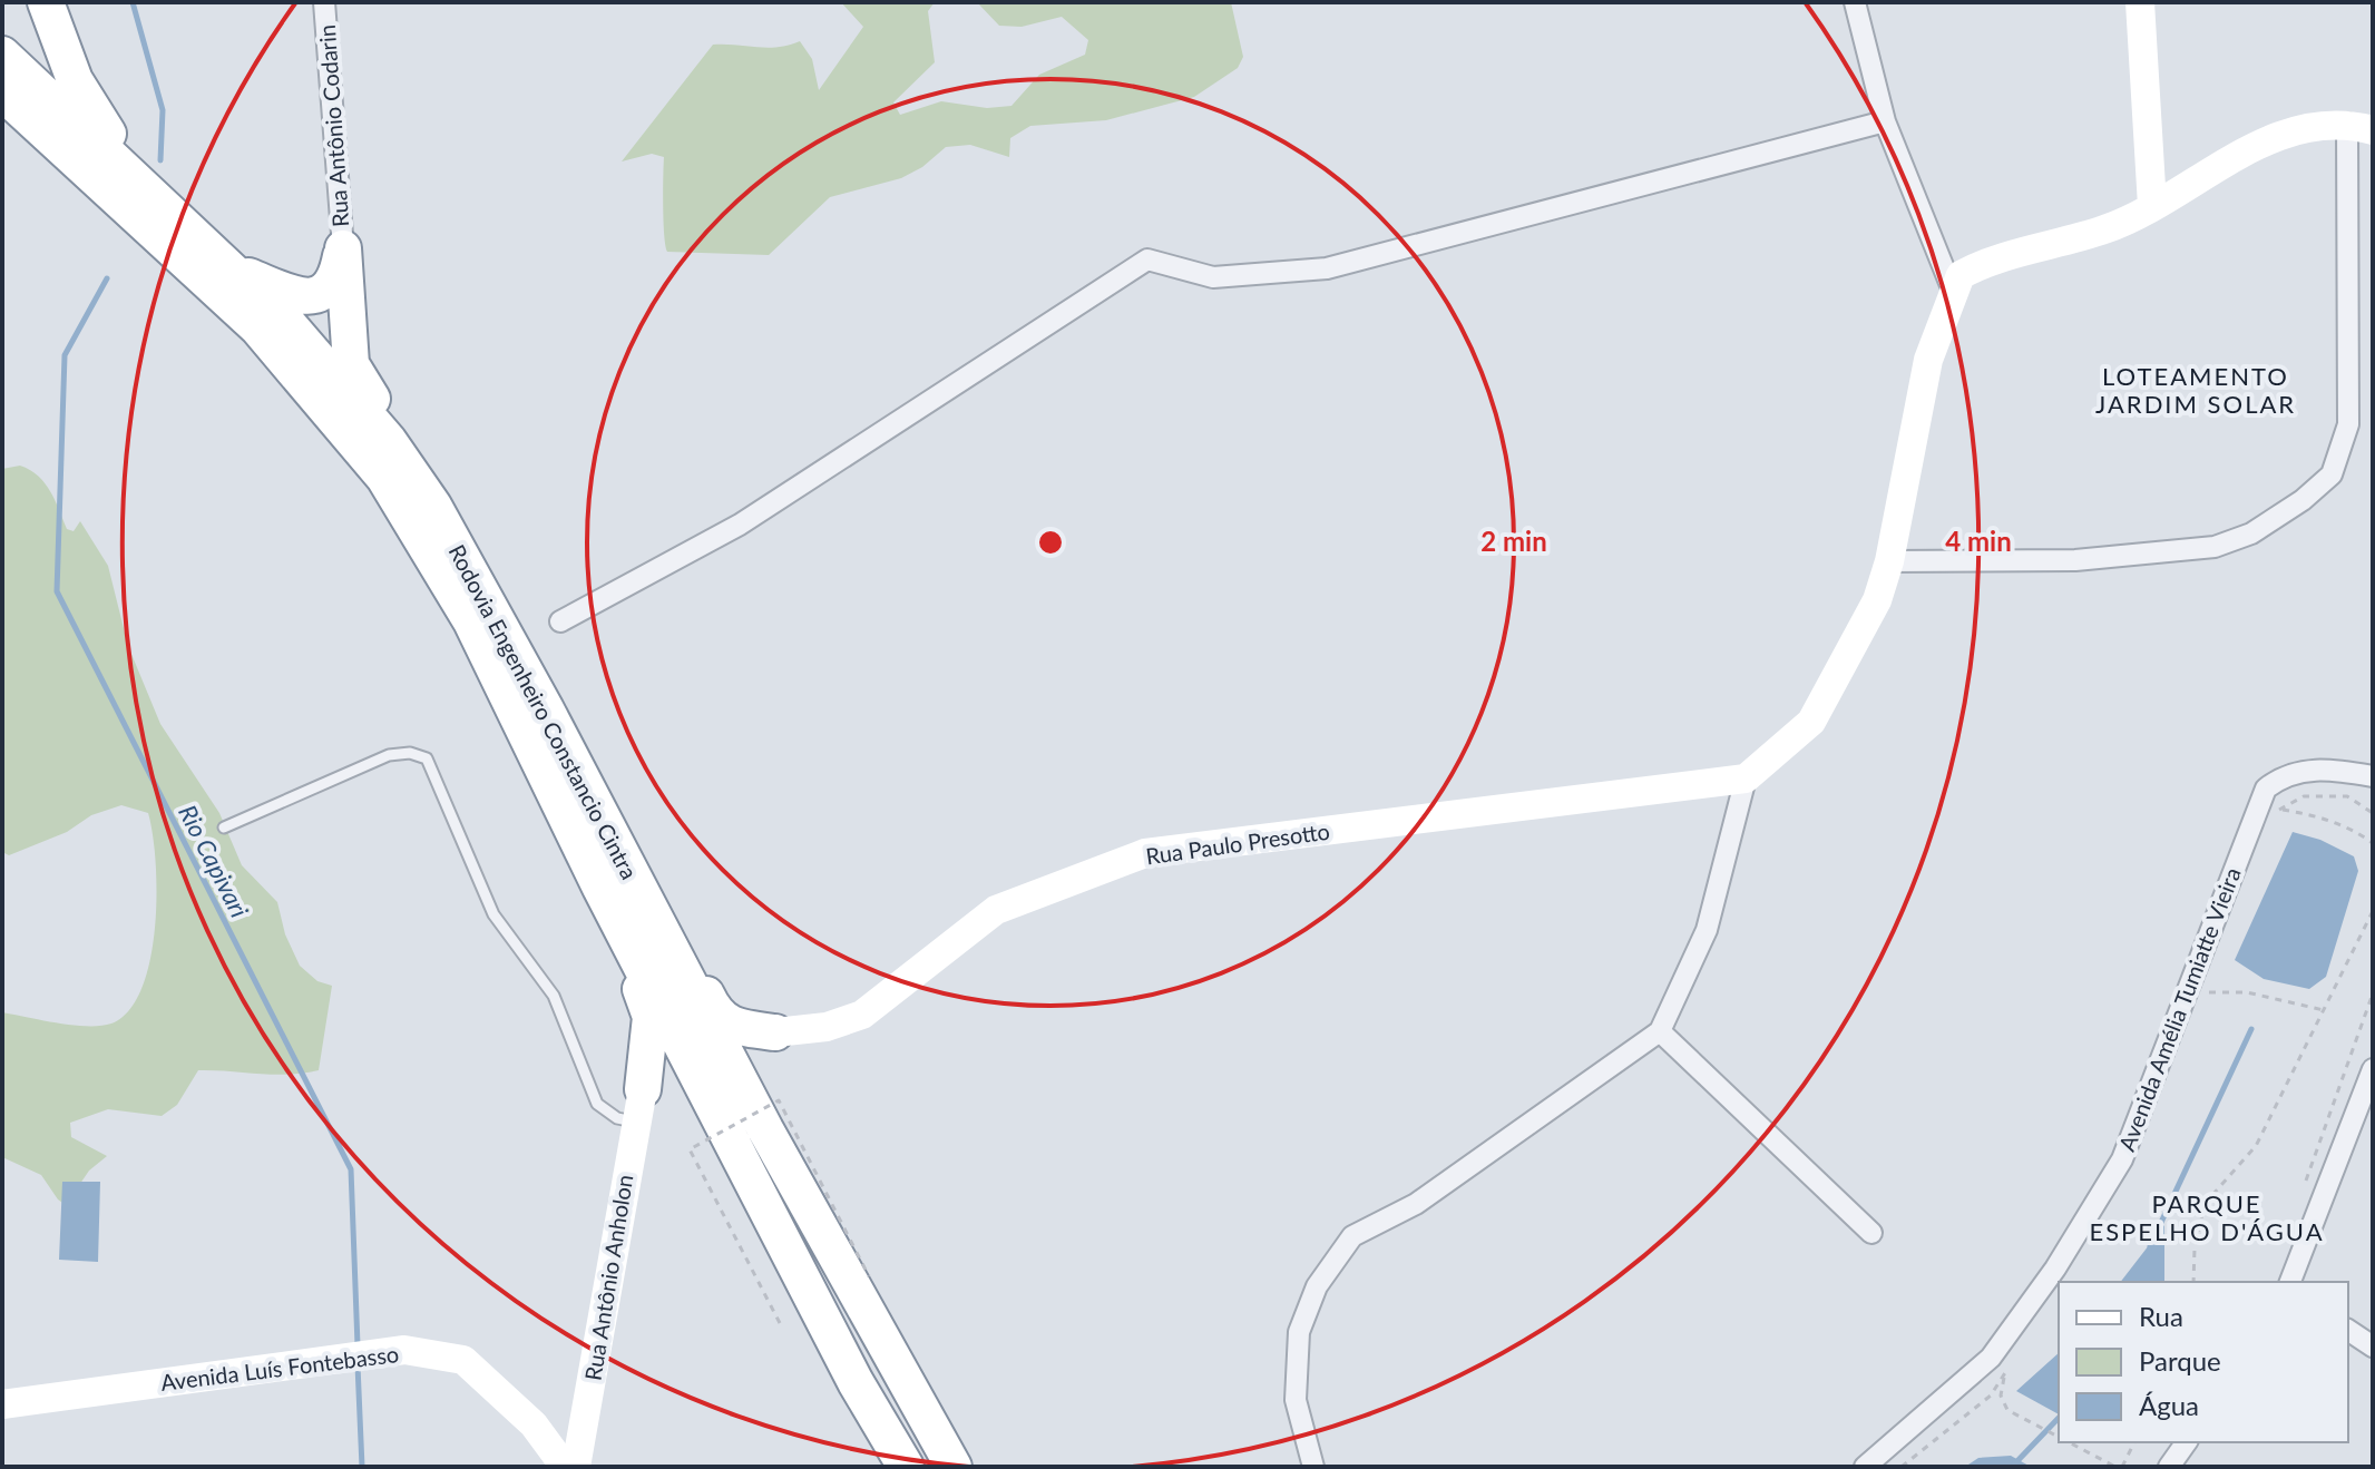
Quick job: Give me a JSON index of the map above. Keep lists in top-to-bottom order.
{
  "streets": {
    "highway": ["Rodovia Engenheiro Constancio Cintra"],
    "street": [
      "Rua Antônio Codarin",
      "Rua Paulo Presotto",
      "Avenida Amélia Tumiatte Vieira",
      "Rua Antônio Anholon",
      "Avenida Luís Fontebasso"
    ]
  },
  "districts": ["LOTEAMENTO JARDIM SOLAR", "PARQUE ESPELHO D'ÁGUA"],
  "water": ["Rio Capivari"],
  "legend": ["Rua", "Parque", "Água"],
  "rings": ["2 min", "4 min"]
}
